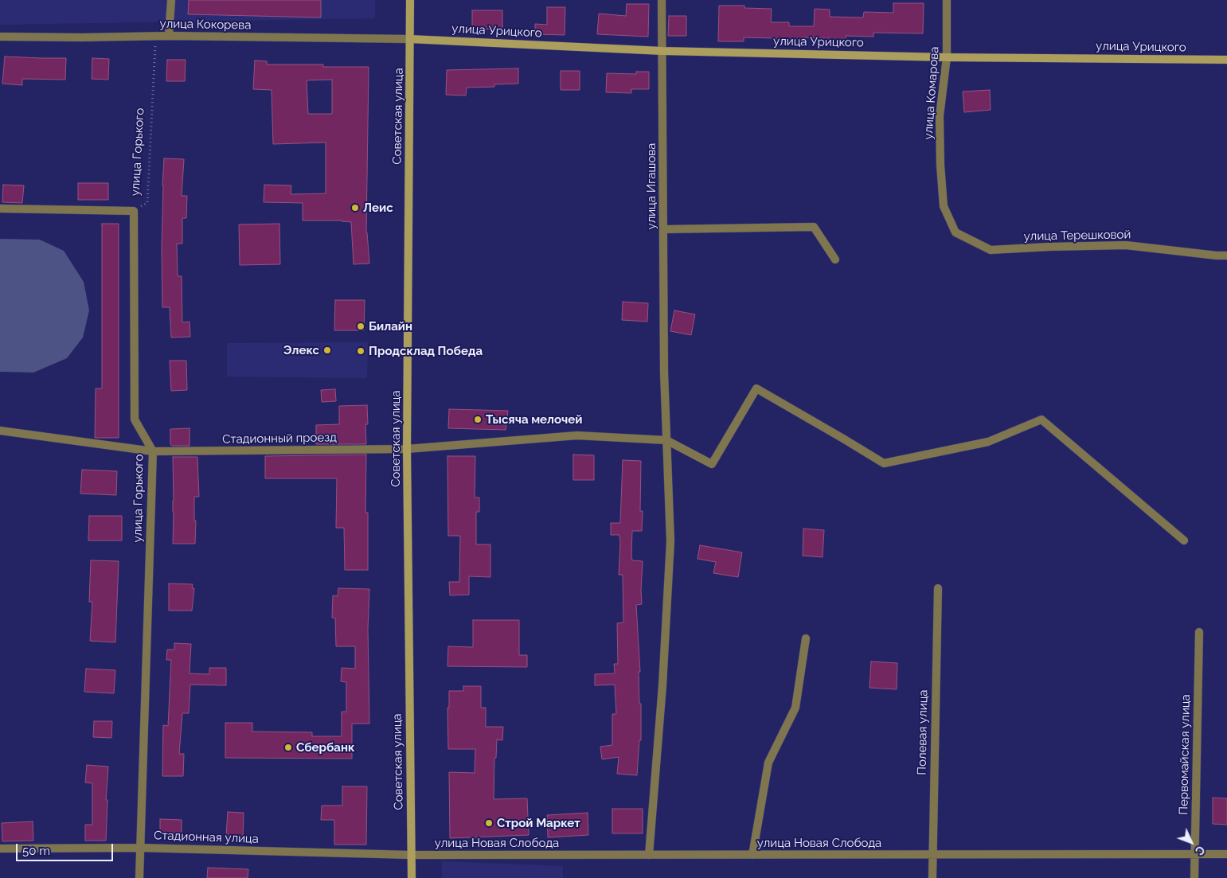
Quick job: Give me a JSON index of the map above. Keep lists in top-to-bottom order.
{
  "streets": {
    "main road": ["улица Урицкого", "Советская улица"],
    "street": [
      "улица Кокорева",
      "улица Комарова",
      "улица Горького",
      "улица Игашова",
      "улица Терешковой",
      "Стадионный проезд",
      "Полевая улица",
      "Первомайская улица",
      "Стадионная улица",
      "улица Новая Слобода"
    ]
  },
  "crossings": [
    ["улица Кокорева", "улица Урицкого"],
    ["улица Кокорева", "Советская улица"],
    ["улица Кокорева", "улица Горького"],
    ["улица Урицкого", "улица Комарова"],
    ["улица Урицкого", "Советская улица"],
    ["улица Урицкого", "улица Игашова"],
    ["улица Комарова", "улица Терешковой"],
    ["Советская улица", "Стадионный проезд"],
    ["Советская улица", "Стадионная улица"],
    ["Советская улица", "улица Новая Слобода"],
    ["улица Горького", "Стадионный проезд"],
    ["улица Горького", "Стадионная улица"],
    ["улица Игашова", "Стадионный проезд"],
    ["улица Игашова", "улица Новая Слобода"],
    ["Полевая улица", "улица Новая Слобода"],
    ["Первомайская улица", "улица Новая Слобода"],
    ["Стадионная улица", "улица Новая Слобода"]
  ],
  "places": [
    "Леис",
    "Билайн",
    "Элекс",
    "Продсклад Победа",
    "Тысяча мелочей",
    "Сбербанк",
    "Строй Маркет"
  ],
  "scale_bar": "50 m",
  "north": "bottom right"
}
